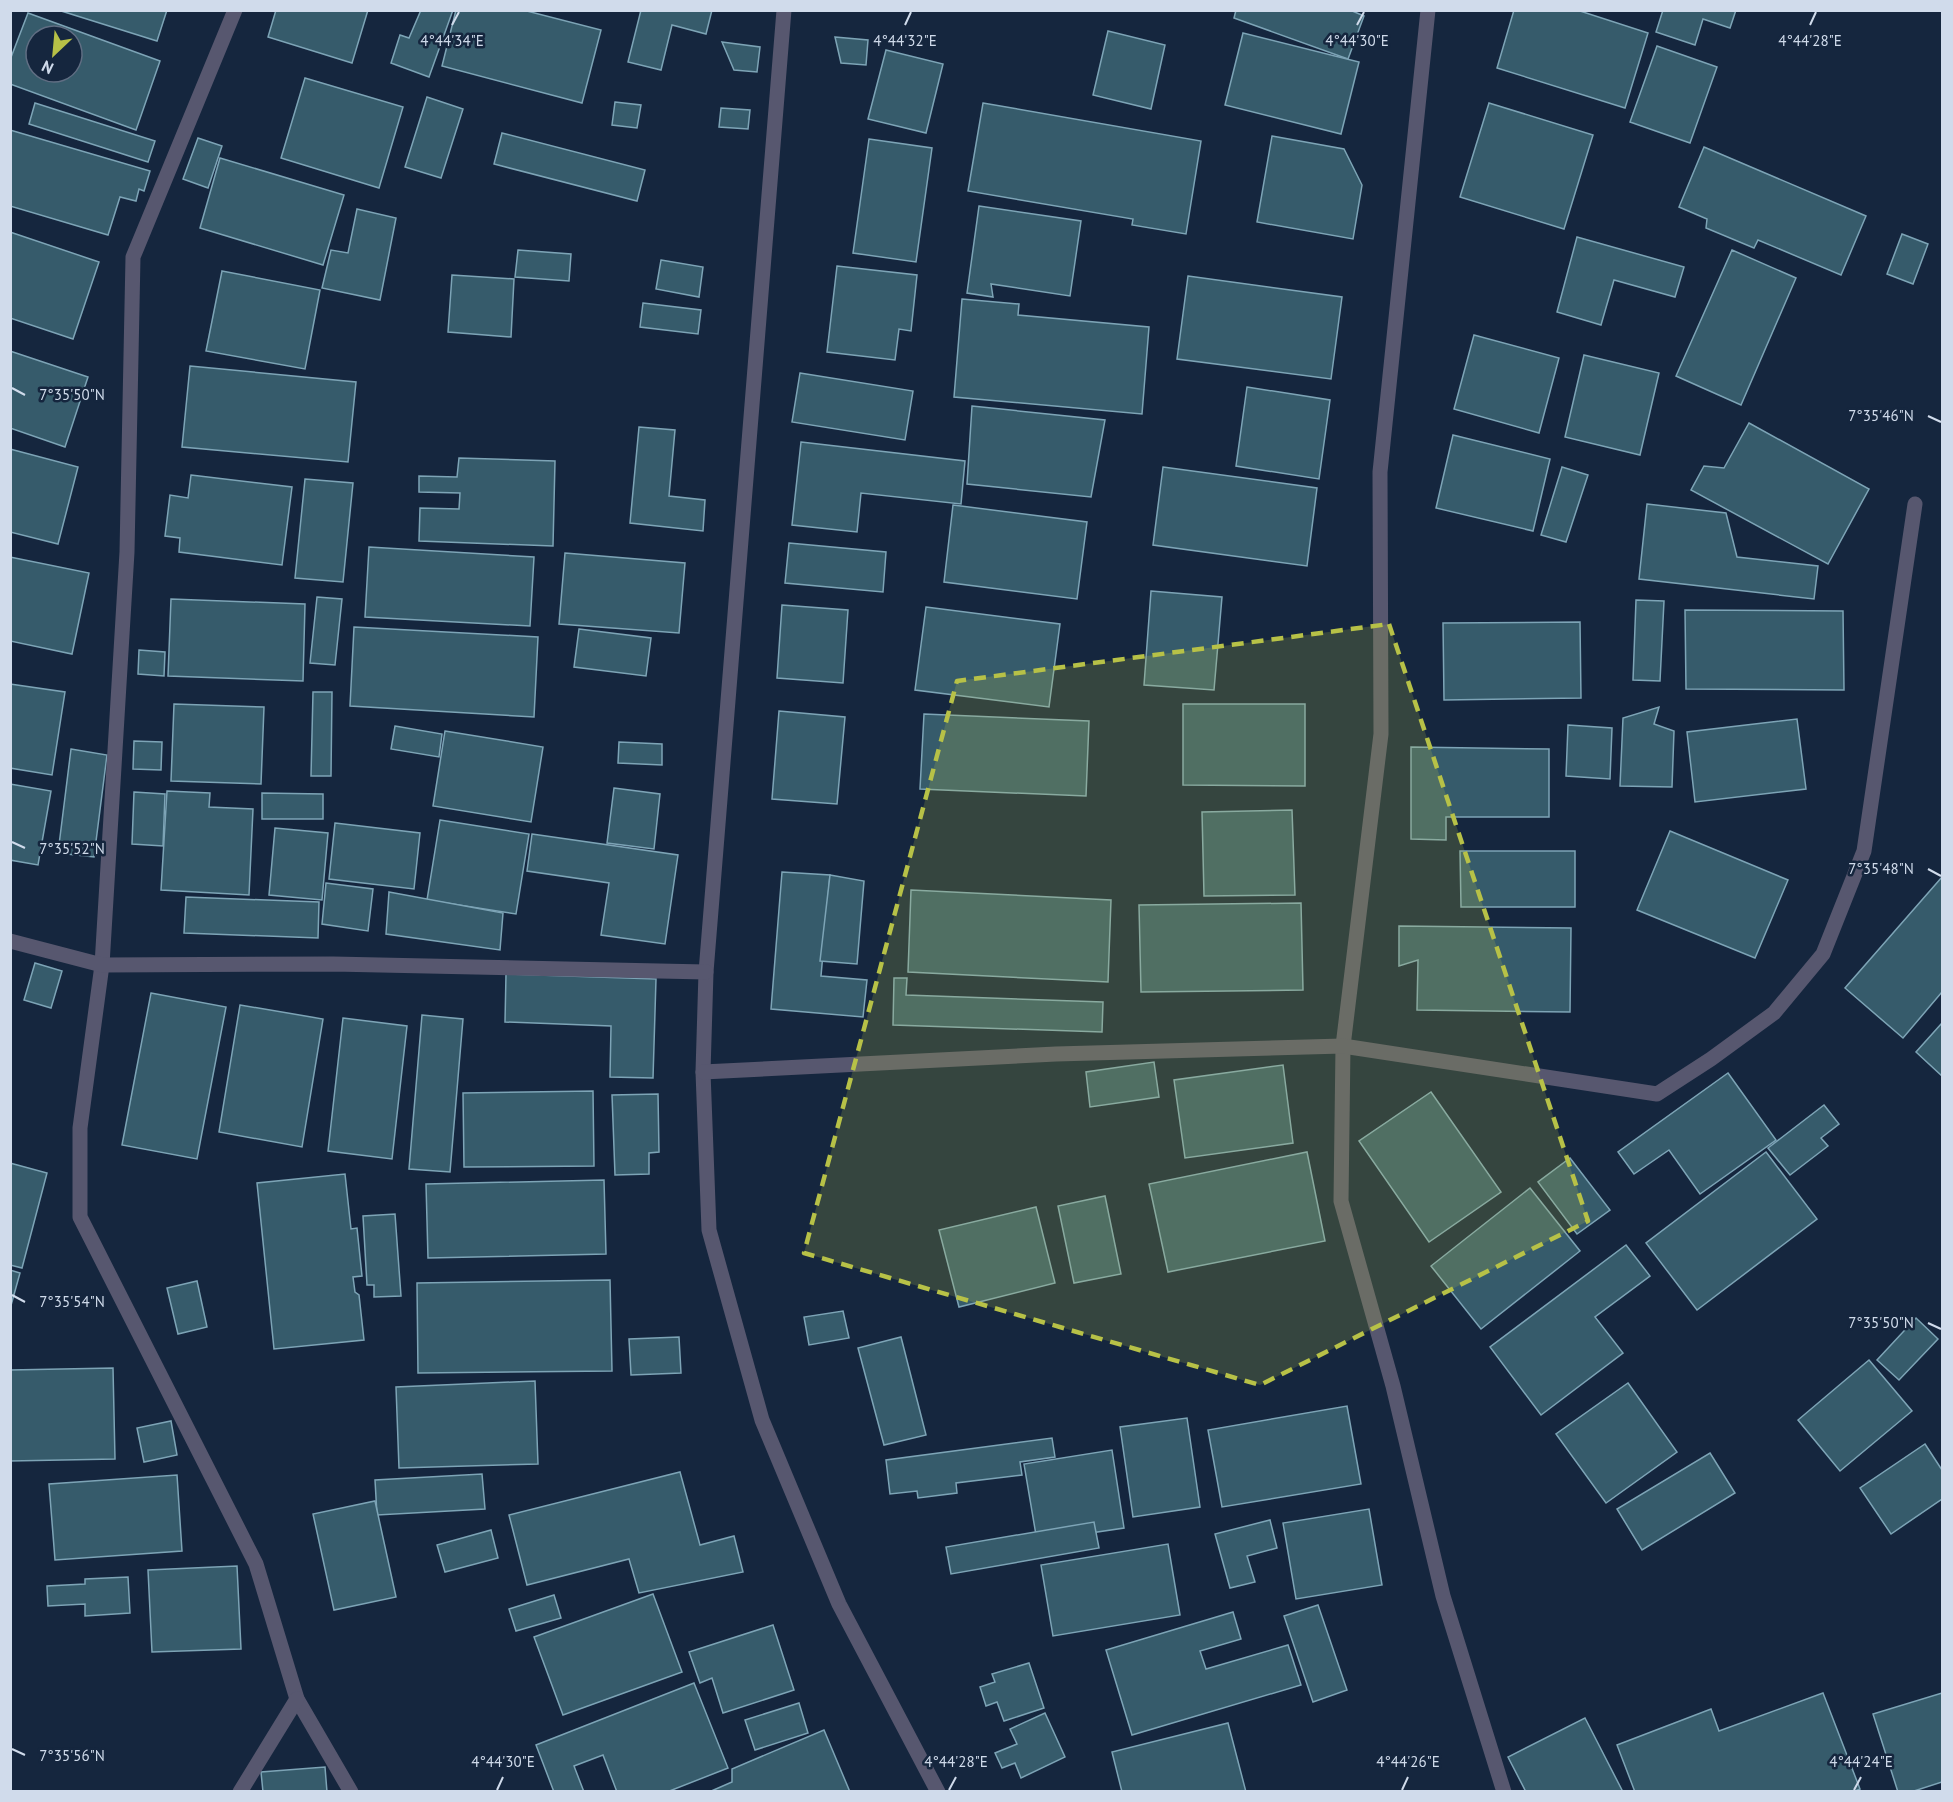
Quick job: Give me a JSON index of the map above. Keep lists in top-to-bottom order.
{
  "north": "bottom left",
  "coordinates": [
    "4°44'34\"E",
    "4°44'32\"E",
    "4°44'30\"E",
    "4°44'28\"E",
    "7°35'50\"N",
    "7°35'46\"N",
    "7°35'52\"N",
    "7°35'48\"N",
    "7°35'54\"N",
    "7°35'56\"N",
    "4°44'26\"E",
    "4°44'24\"E"
  ]
}
